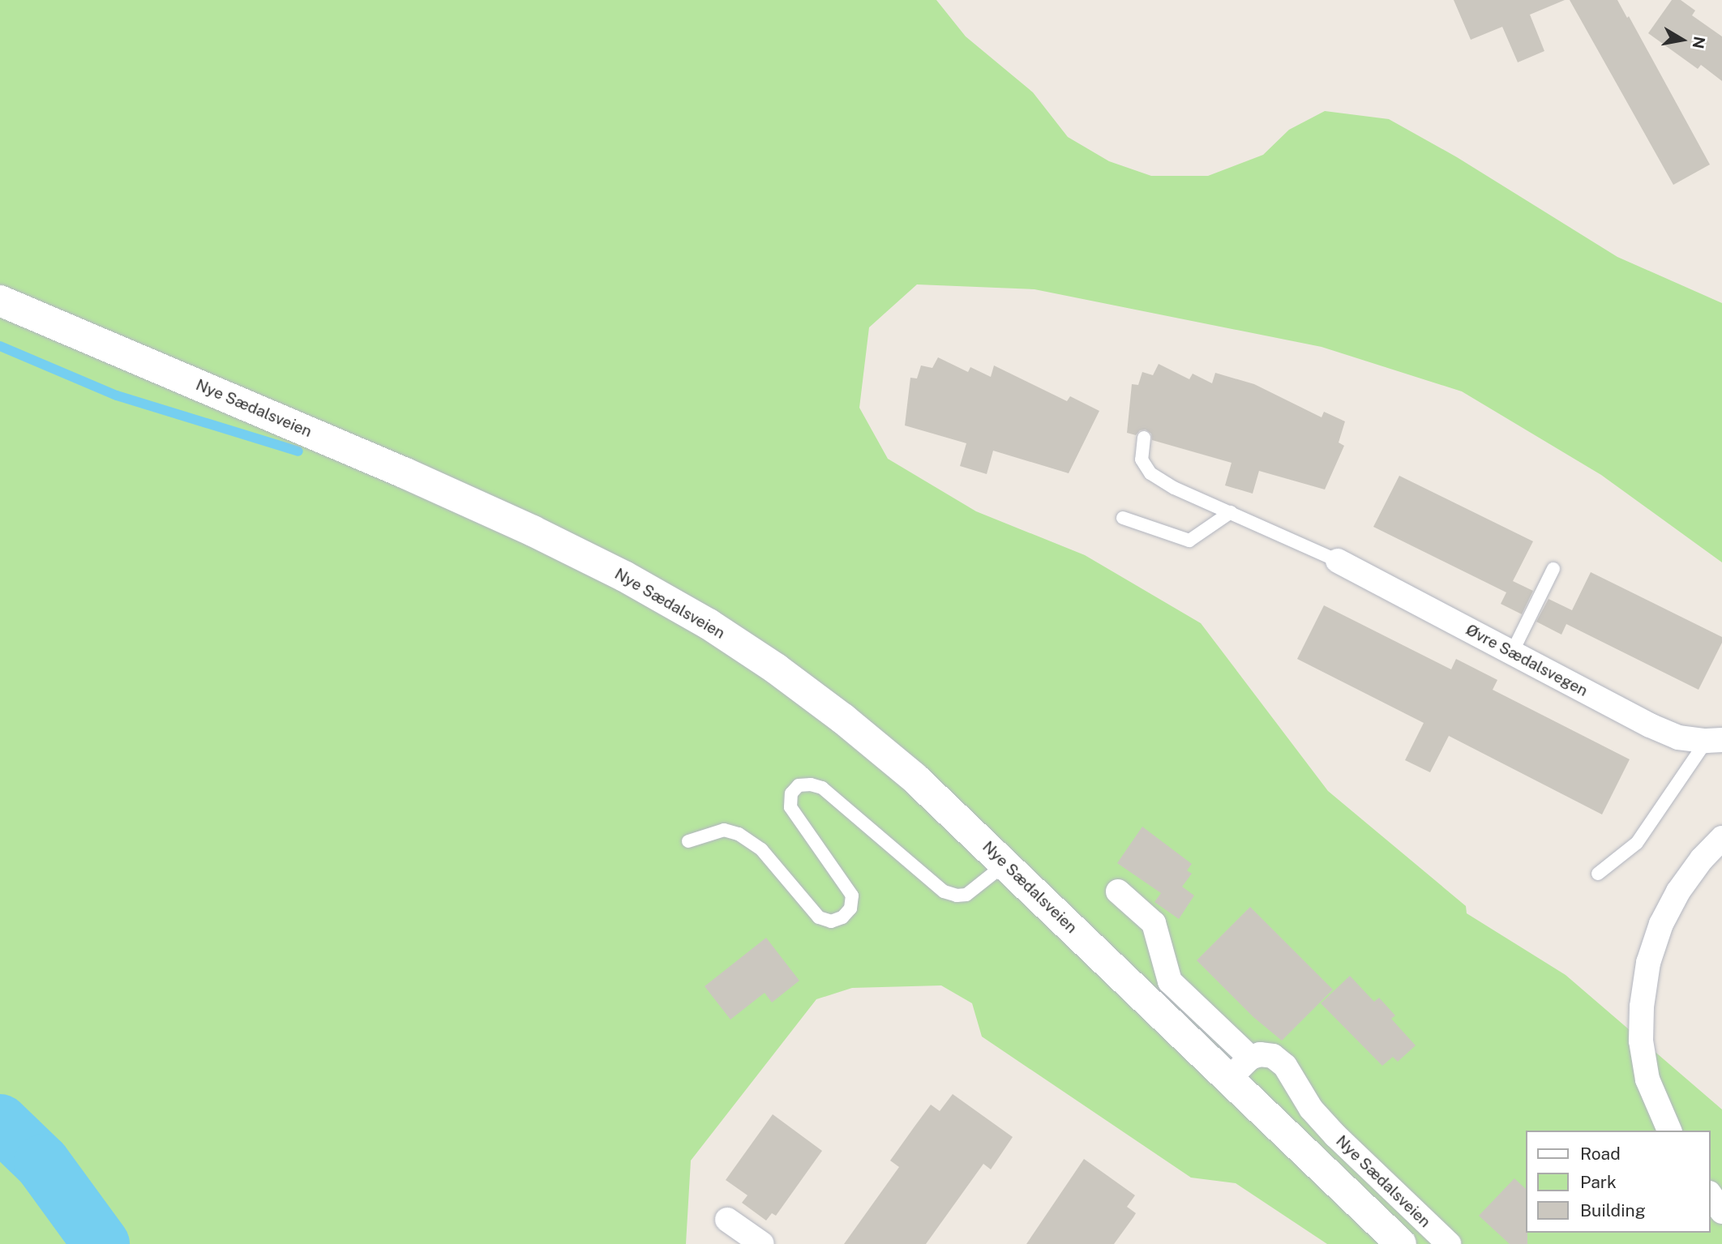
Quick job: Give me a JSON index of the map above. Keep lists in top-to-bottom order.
{
  "streets": {
    "main road": ["Nye Sædalsveien"],
    "street": ["Øvre Sædalsvegen"]
  },
  "legend": ["Road", "Park", "Building"],
  "north": "right"
}
